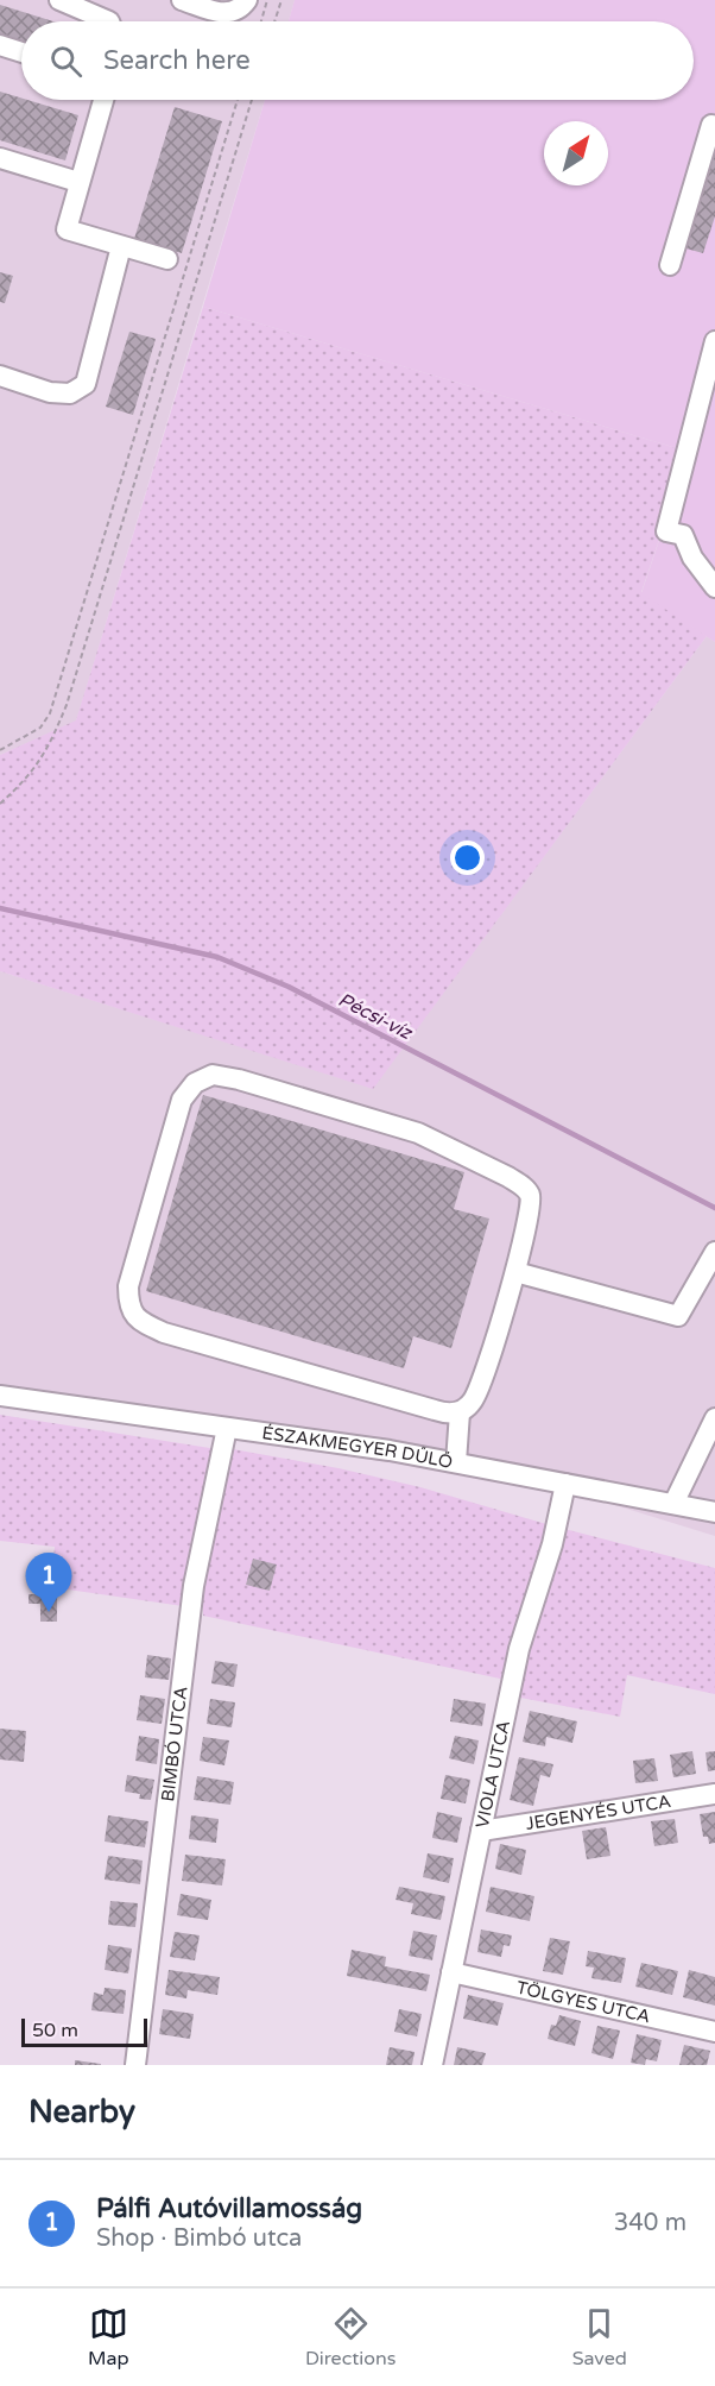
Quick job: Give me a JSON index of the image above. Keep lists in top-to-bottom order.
{
  "streets": {
    "street": [
      "ÉSZAKMEGYER DŰLŐ",
      "BIMBÓ UTCA",
      "VIOLA UTCA",
      "JEGENYÉS UTCA",
      "TÖLGYES UTCA"
    ]
  },
  "crossings": [
    ["ÉSZAKMEGYER DŰLŐ", "BIMBÓ UTCA"],
    ["ÉSZAKMEGYER DŰLŐ", "VIOLA UTCA"],
    ["VIOLA UTCA", "JEGENYÉS UTCA"],
    ["VIOLA UTCA", "TÖLGYES UTCA"]
  ],
  "water": ["Pécsi-víz"],
  "scale_bar": "50 m",
  "north": "top right",
  "page": {
    "search": "Search here",
    "pins": "1",
    "scale": "50 m",
    "heading": "Nearby",
    "list": [
      {
        "mark": "1",
        "name": "Pálfi Autóvillamosság",
        "note": "Shop · Bimbó utca",
        "value": "340 m"
      }
    ],
    "nav": ["Map", "Directions", "Saved"]
  }
}
